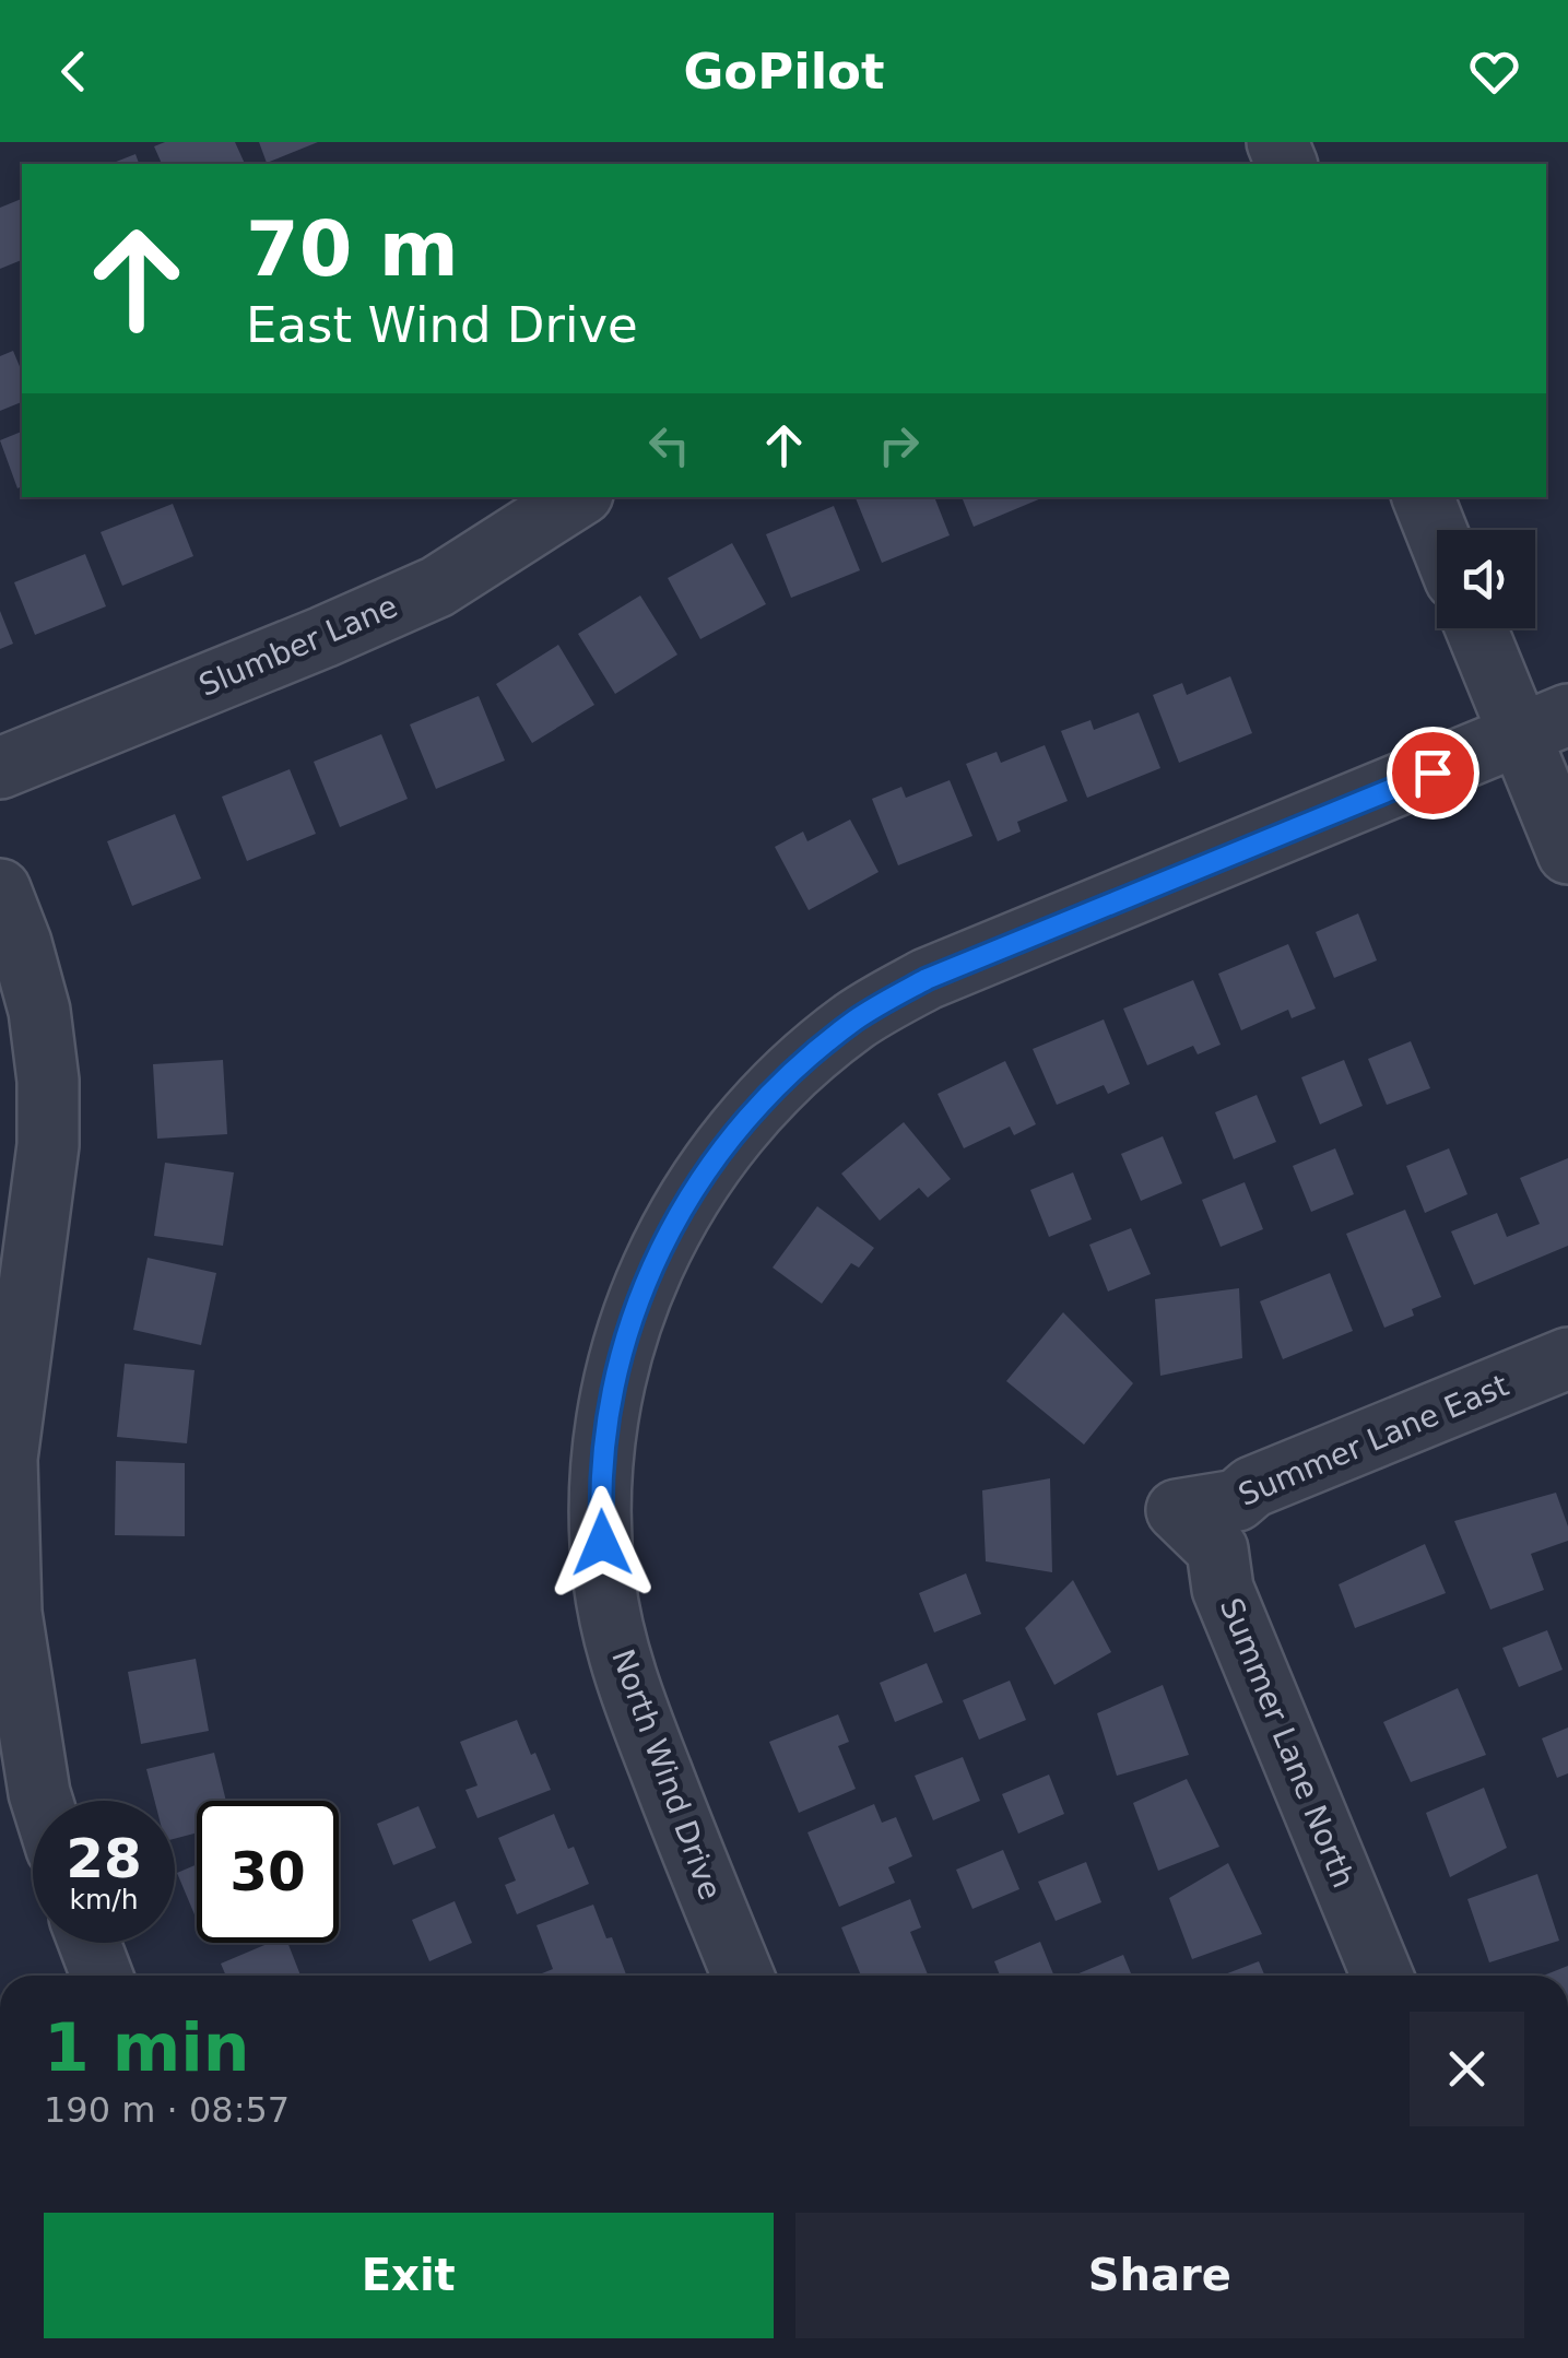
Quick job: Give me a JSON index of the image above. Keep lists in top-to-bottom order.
{
  "streets": {
    "street": [
      "Slumber Lane",
      "Summer Lane East",
      "Summer Lane North",
      "North Wind Drive"
    ]
  },
  "crossings": [
    ["Summer Lane East", "Summer Lane North"]
  ],
  "page": {
    "header": "GoPilot",
    "turn": ["70 m", "East Wind Drive"],
    "speed": "28 km/h",
    "limit": "30",
    "heading": ["1 min", "190 m · 08:57"],
    "buttons": ["Exit", "Share"]
  }
}
